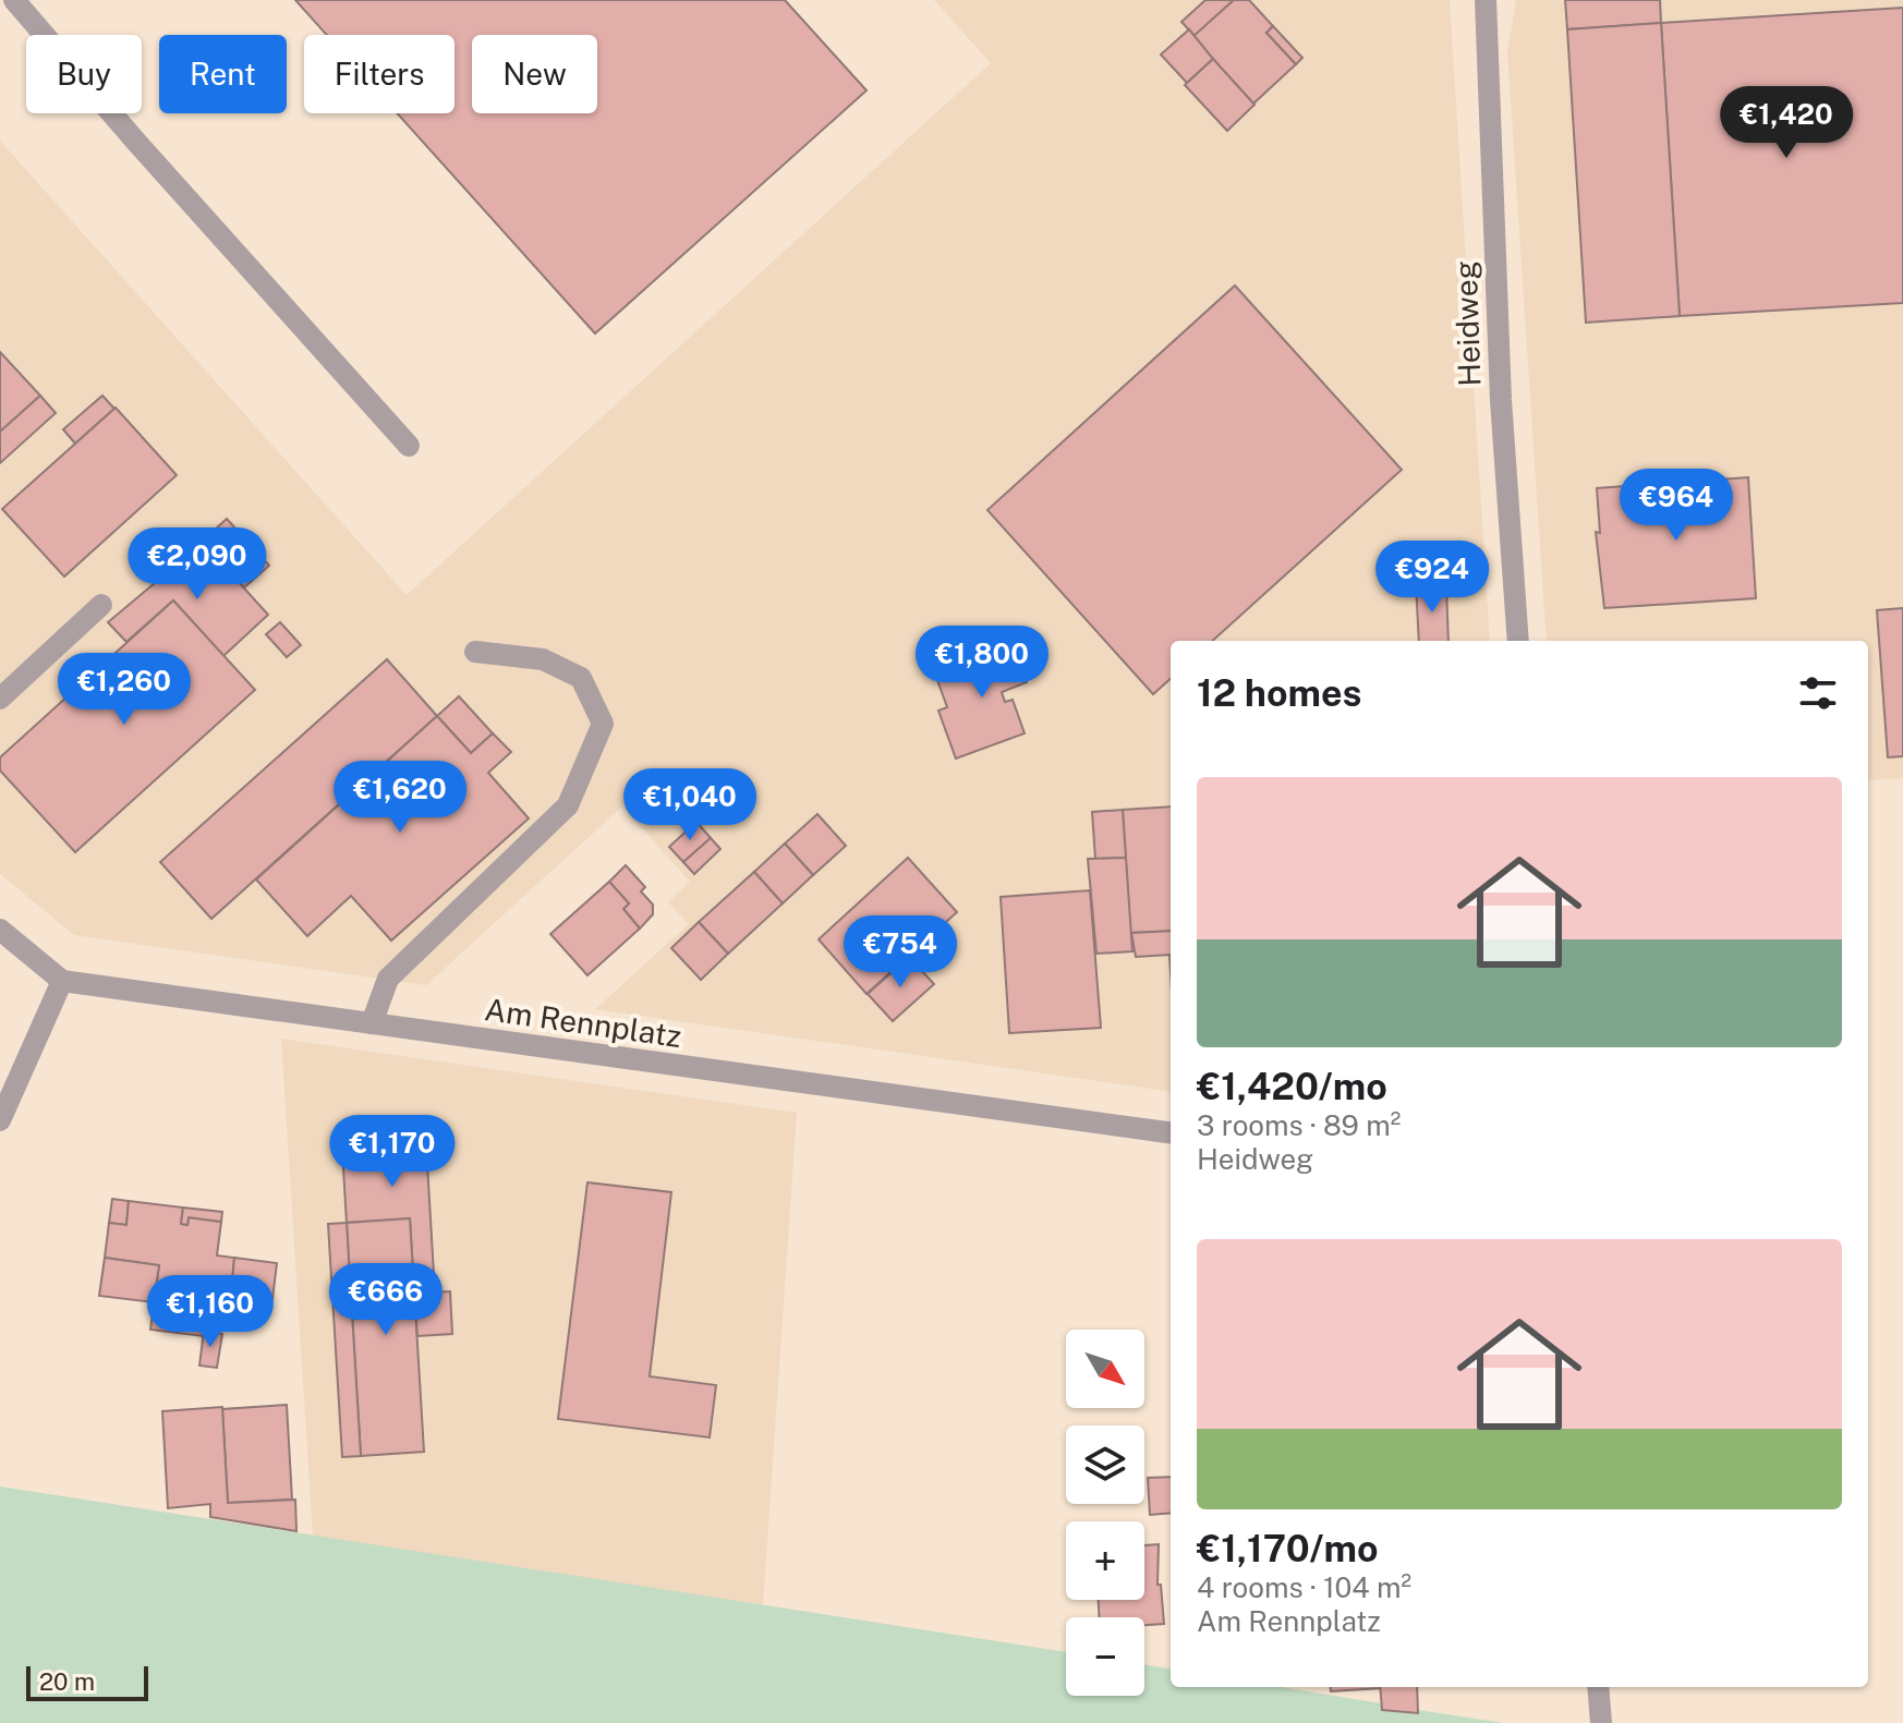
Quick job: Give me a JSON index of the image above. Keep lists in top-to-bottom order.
{
  "streets": {
    "street": ["Heidweg", "Am Rennplatz"]
  },
  "scale_bar": "20 m",
  "north": "bottom right",
  "page": {
    "chip": [
      "Buy",
      "Rent",
      "Filters",
      "New"
    ],
    "price": [
      "€1,420",
      "€964",
      "€2,090",
      "€924",
      "€1,800",
      "€1,260",
      "€1,620",
      "€1,040",
      "€754",
      "€1,170",
      "€666",
      "€1,160"
    ],
    "heading": "12 homes",
    "list": [
      {
        "name": "€1,420/mo",
        "note": "3 rooms · 89 m² · Heidweg"
      },
      {
        "name": "€1,170/mo",
        "note": "4 rooms · 104 m² · Am Rennplatz"
      }
    ],
    "map_buttons": ["+", "−"],
    "scale": "20 m"
  }
}
